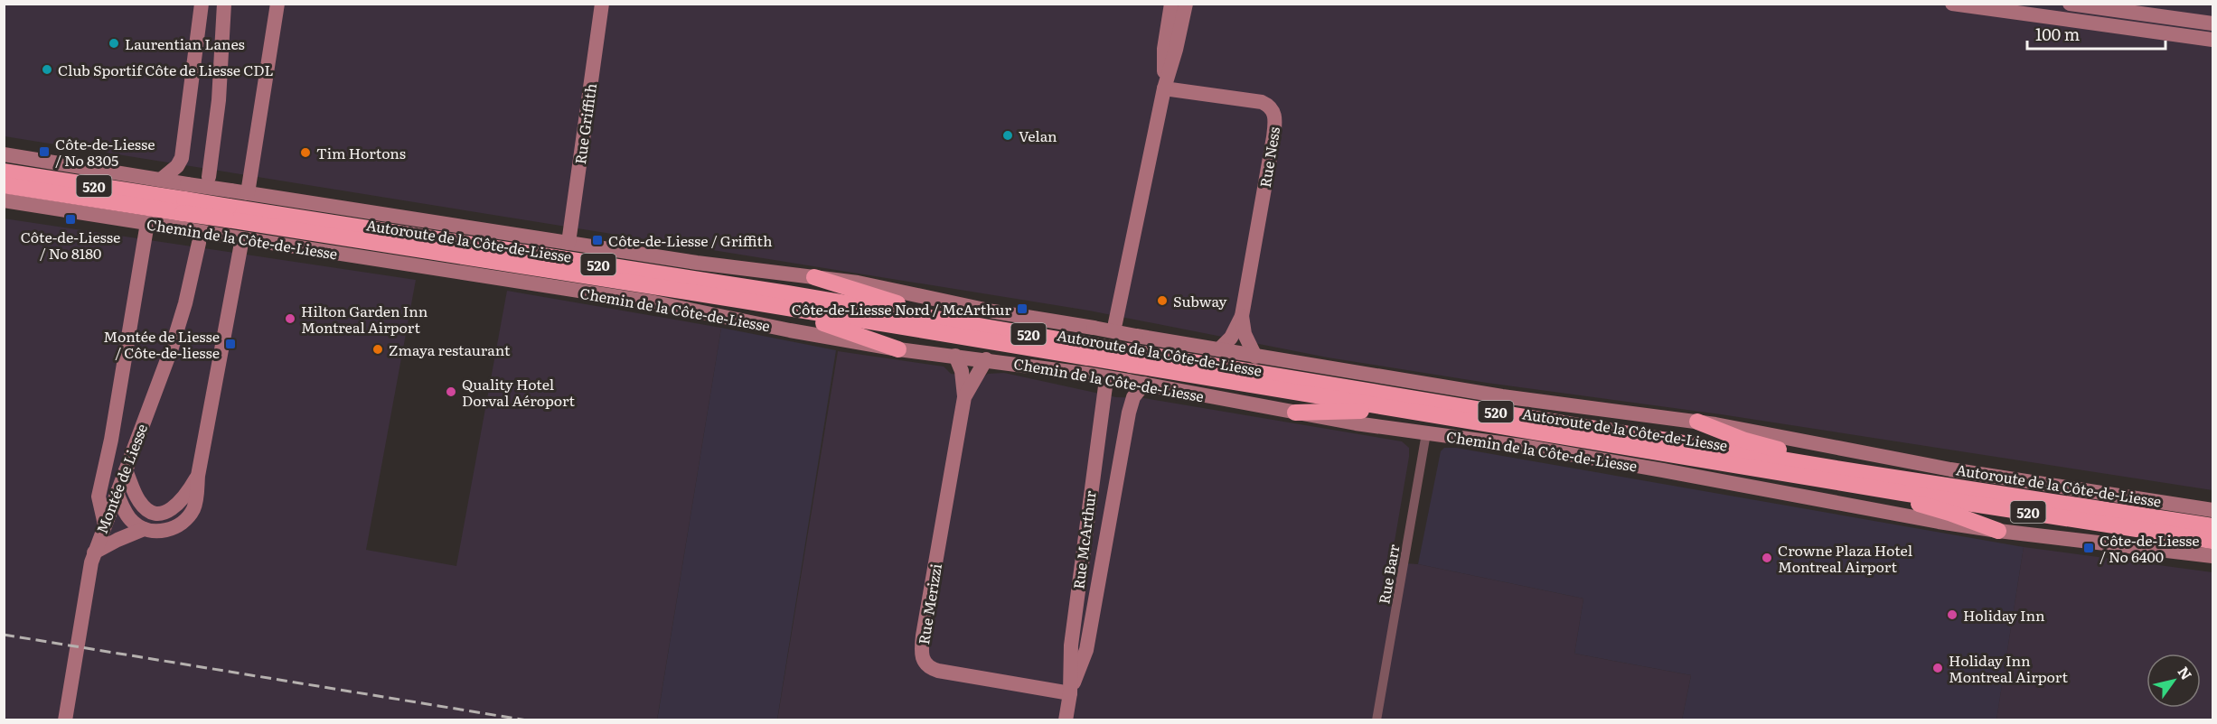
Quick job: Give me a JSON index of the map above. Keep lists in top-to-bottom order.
{
  "streets": {
    "highway": ["520", "Autoroute de la Côte-de-Liesse"],
    "street": [
      "Rue Griffith",
      "Rue Ness",
      "Chemin de la Côte-de-Liesse",
      "Montée de Liesse",
      "Rue McArthur",
      "Rue Barr",
      "Rue Merizzi"
    ]
  },
  "crossings": [
    ["Rue Griffith", "Chemin de la Côte-de-Liesse"],
    ["Rue Ness", "Chemin de la Côte-de-Liesse"],
    ["Chemin de la Côte-de-Liesse", "Autoroute de la Côte-de-Liesse"],
    ["Chemin de la Côte-de-Liesse", "Rue Barr"],
    ["Chemin de la Côte-de-Liesse", "Rue Merizzi"],
    ["Rue McArthur", "Rue Merizzi"]
  ],
  "places": {
    "other": [
      "Laurentian Lanes",
      "Club Sportif Côte de Liesse CDL",
      "Velan",
      "Tim Hortons",
      "Subway",
      "Hilton Garden Inn Montreal Airport",
      "Zmaya restaurant",
      "Quality Hotel Dorval Aéroport",
      "Crowne Plaza Hotel Montreal Airport",
      "Holiday Inn",
      "Holiday Inn Montreal Airport"
    ],
    "transit": [
      "Côte-de-Liesse / No 8305",
      "Côte-de-Liesse / No 8180",
      "Côte-de-Liesse / Griffith",
      "Côte-de-Liesse Nord / McArthur",
      "Montée de Liesse / Côte-de-liesse",
      "Côte-de-Liesse / No 6400"
    ]
  },
  "scale_bar": "100 m",
  "north": "top right"
}
